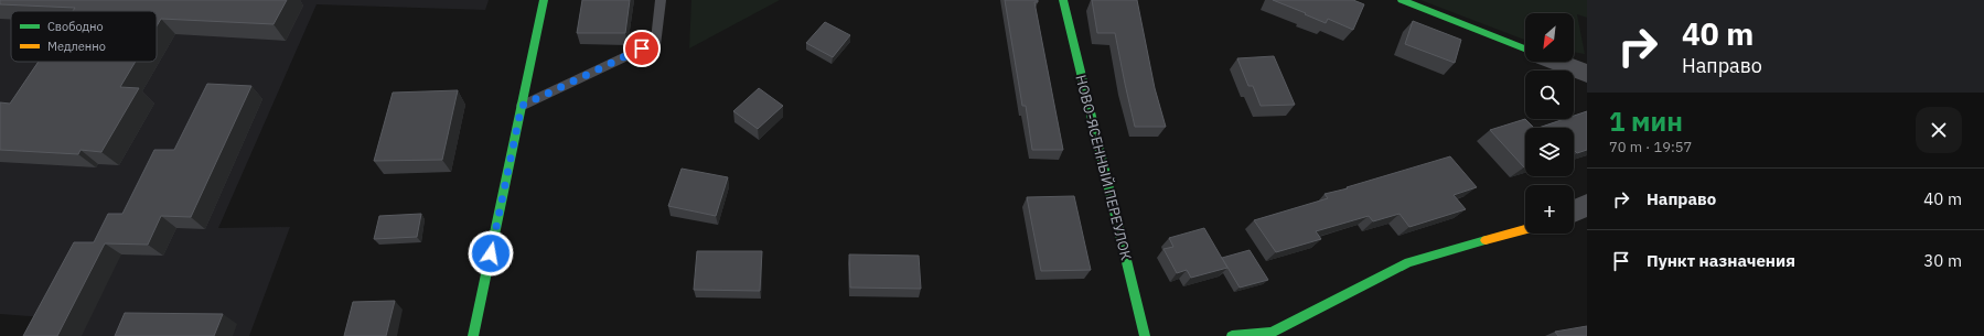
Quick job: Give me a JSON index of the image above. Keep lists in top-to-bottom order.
{
  "streets": {
    "street": ["НОВО-ЯСЕННЫЙ ПЕРЕУЛОК"]
  },
  "legend": ["Свободно", "Медленно"],
  "north": "bottom left",
  "page": {
    "turn": ["40 m", "Направо"],
    "map_buttons": "+",
    "heading": ["1 мин", "70 m · 19:57"],
    "list": [
      {
        "name": "Направо",
        "value": "40 m"
      },
      {
        "name": "Пункт назначения",
        "value": "30 m"
      }
    ]
  }
}
